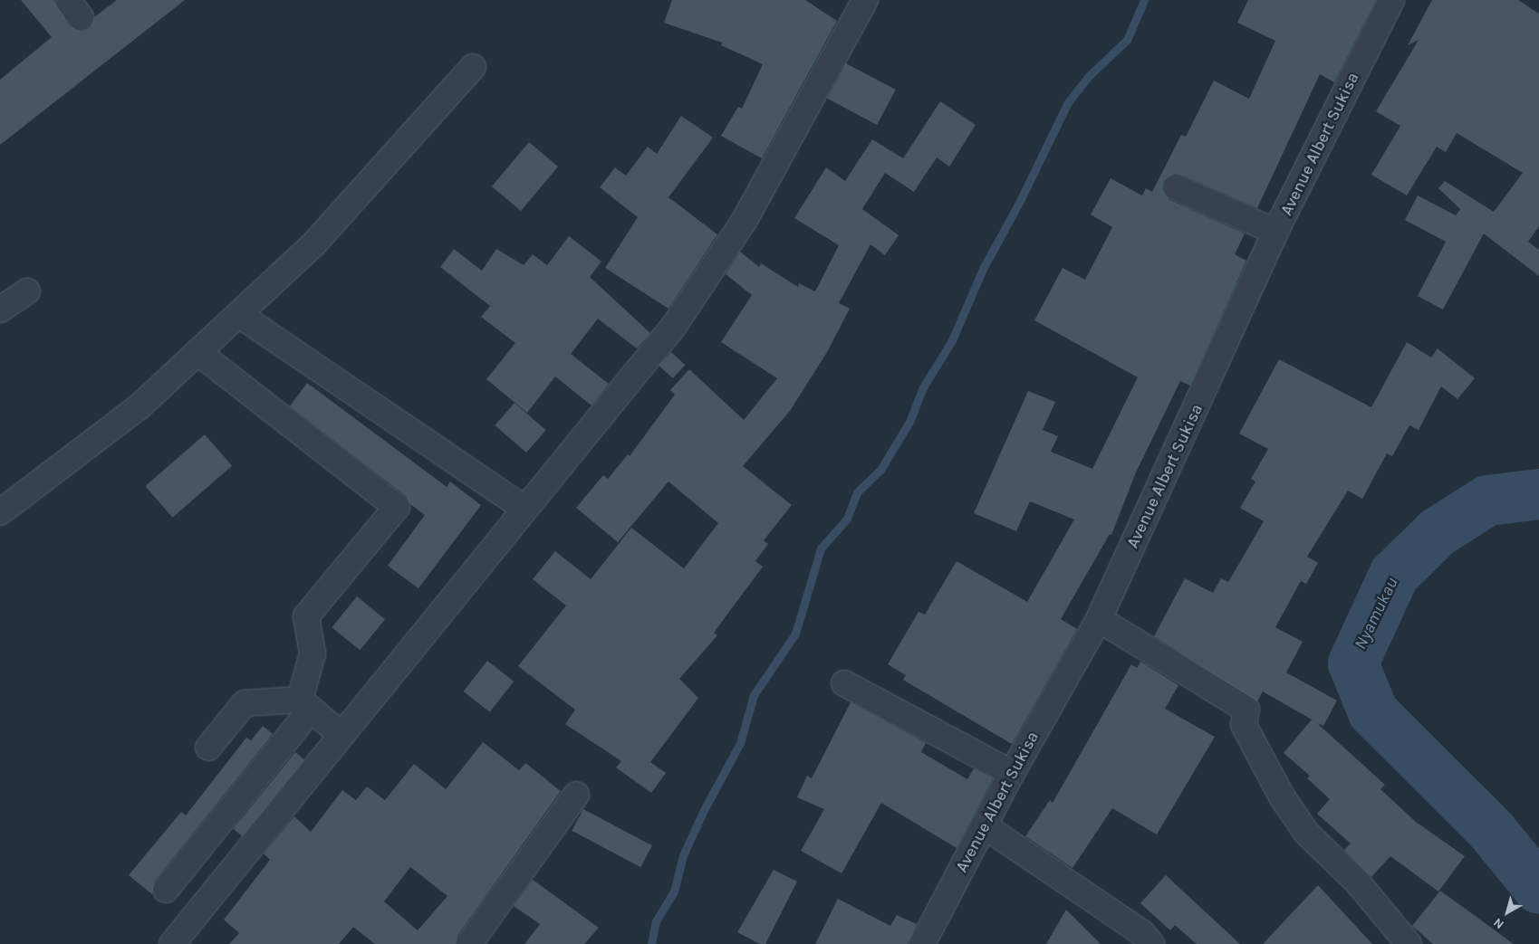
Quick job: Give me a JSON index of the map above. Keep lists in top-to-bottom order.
{
  "streets": {
    "street": ["Avenue Albert Sukisa"]
  },
  "water": ["Nyamukau"],
  "north": "bottom left"
}
